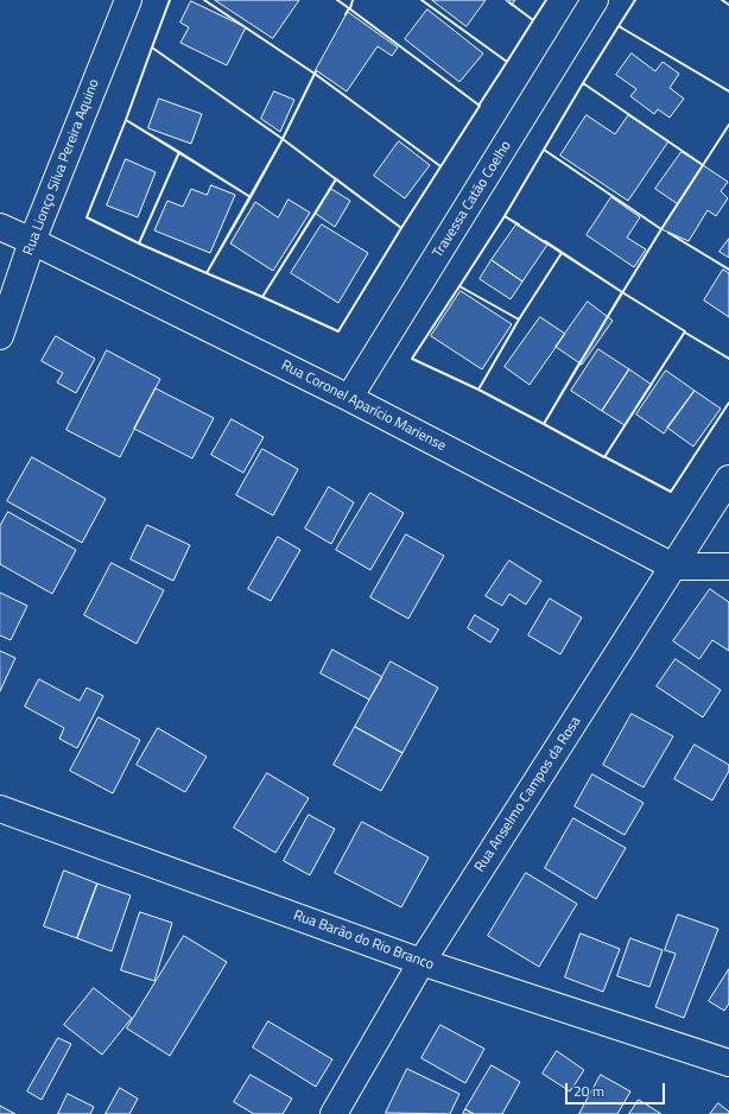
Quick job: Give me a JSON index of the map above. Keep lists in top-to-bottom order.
{
  "streets": {
    "street": [
      "Rua Lionço Silva Pereira Aquino",
      "Travessa Catão Coelho",
      "Rua Coronel Aparício Mariense",
      "Rua Anselmo Campos da Rosa",
      "Rua Barão do Rio Branco"
    ]
  },
  "crossings": [
    ["Rua Lionço Silva Pereira Aquino", "Rua Coronel Aparício Mariense"],
    ["Travessa Catão Coelho", "Rua Coronel Aparício Mariense"],
    ["Rua Coronel Aparício Mariense", "Rua Anselmo Campos da Rosa"],
    ["Rua Anselmo Campos da Rosa", "Rua Barão do Rio Branco"]
  ],
  "scale_bar": "20 m"
}
